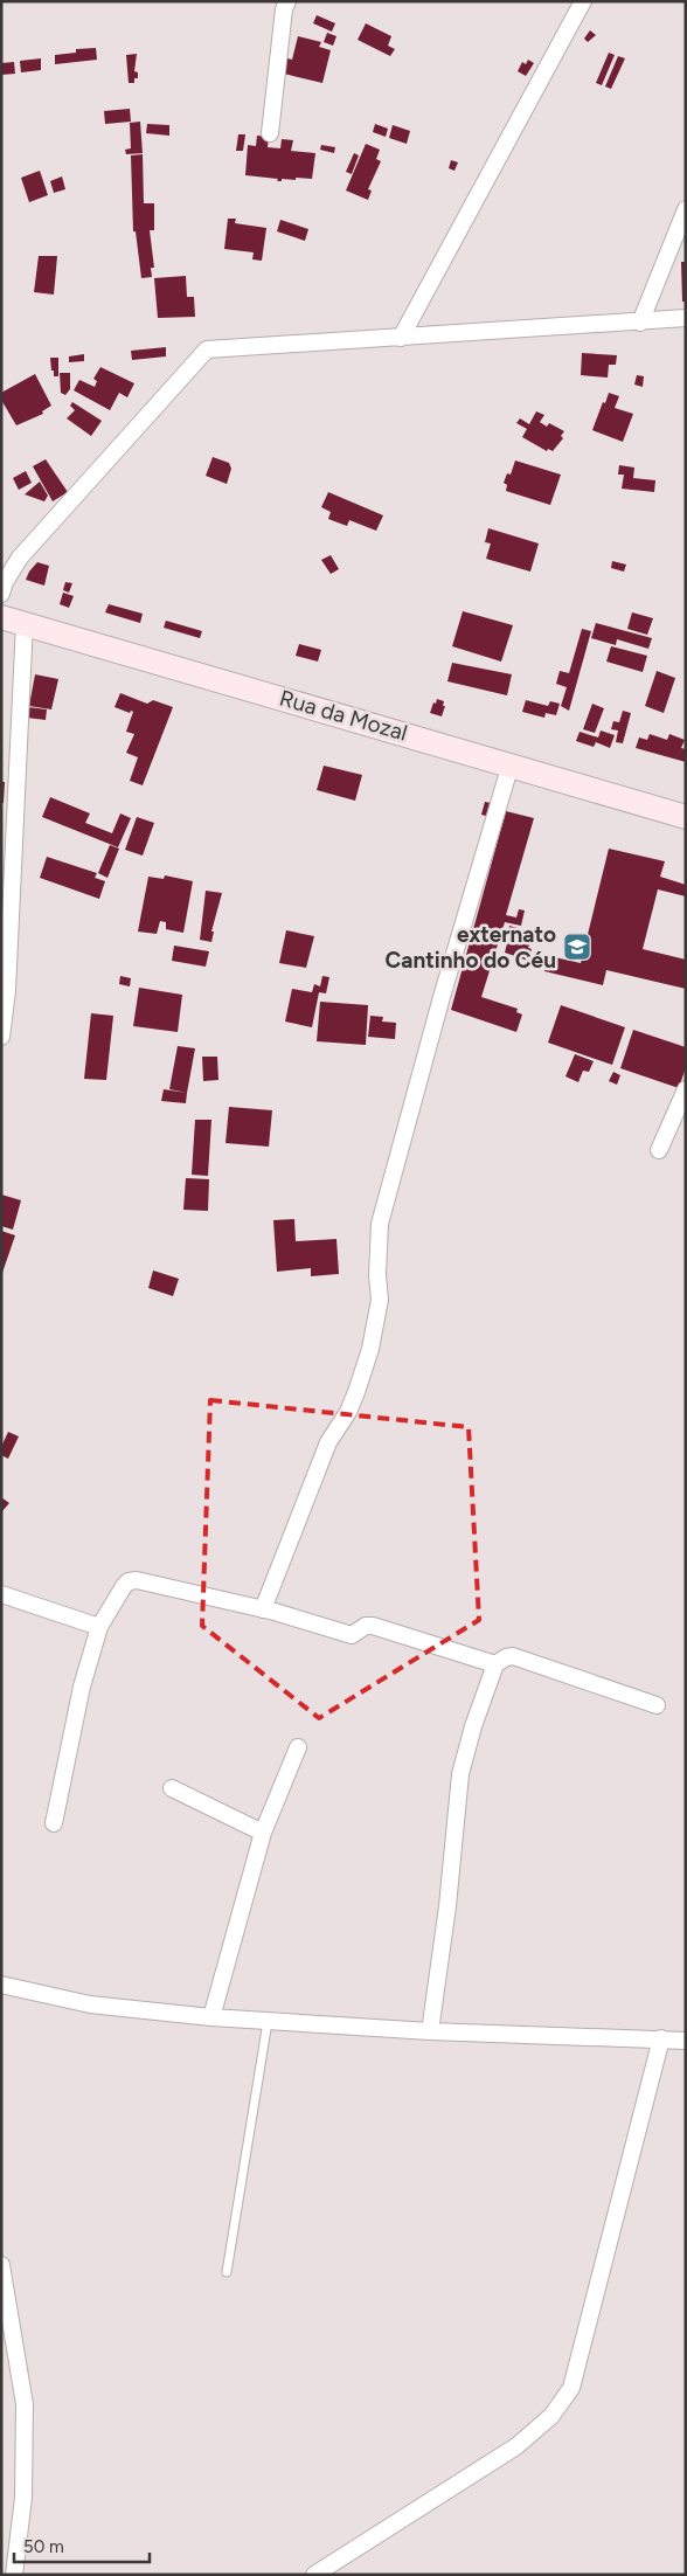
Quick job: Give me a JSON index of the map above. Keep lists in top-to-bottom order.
{
  "streets": {
    "main road": ["Rua da Mozal"]
  },
  "places": {
    "school or university": ["externato Cantinho do Céu"]
  },
  "scale_bar": "50 m"
}
